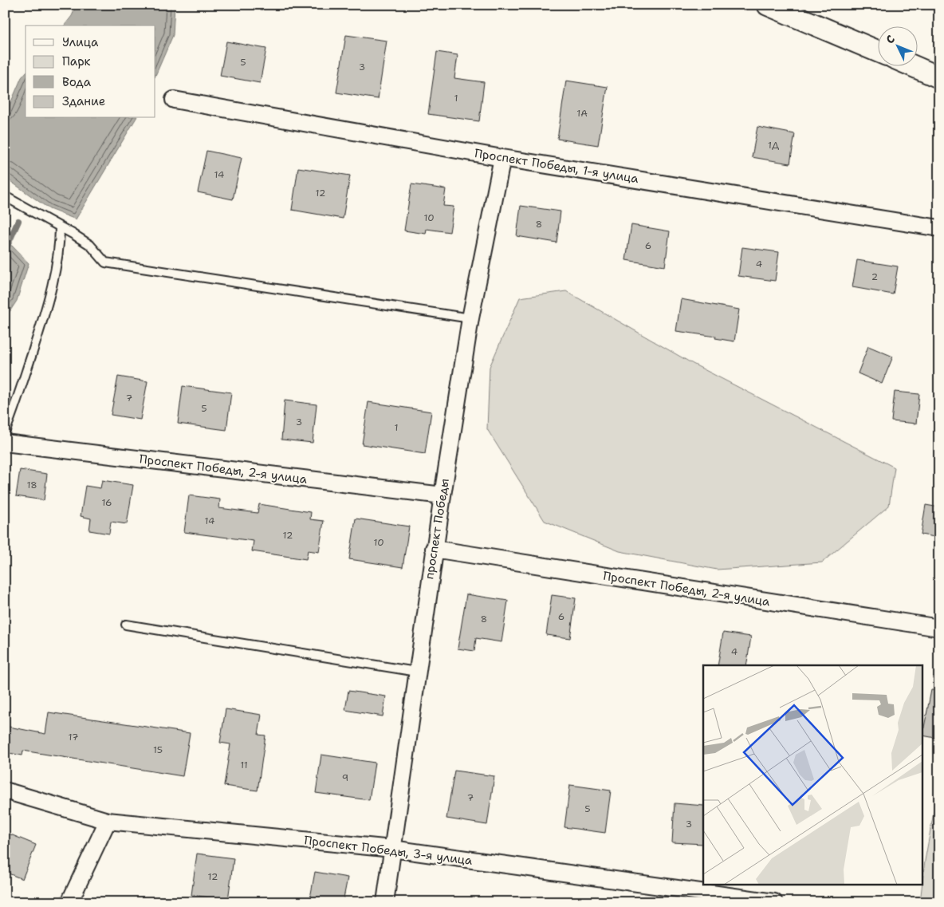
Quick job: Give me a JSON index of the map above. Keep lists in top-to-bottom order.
{
  "streets": {
    "street": [
      "Проспект Победы, 1-я улица",
      "Проспект Победы, 2-я улица",
      "проспект Победы",
      "Проспект Победы, 3-я улица"
    ]
  },
  "crossings": [
    ["Проспект Победы, 1-я улица", "проспект Победы"],
    ["Проспект Победы, 2-я улица", "проспект Победы"],
    ["проспект Победы", "Проспект Победы, 3-я улица"]
  ],
  "house_numbers": [
    "5",
    "3",
    "1",
    "1А",
    "1Д",
    "14",
    "12",
    "10",
    "8",
    "6",
    "4",
    "2",
    "7",
    "5",
    "3",
    "1",
    "18",
    "16",
    "14",
    "12",
    "10",
    "6",
    "8",
    "4",
    "17",
    "15",
    "11",
    "9",
    "7",
    "5",
    "3",
    "12"
  ],
  "legend": [
    "Улица",
    "Парк",
    "Вода",
    "Здание"
  ],
  "north": "top left"
}
